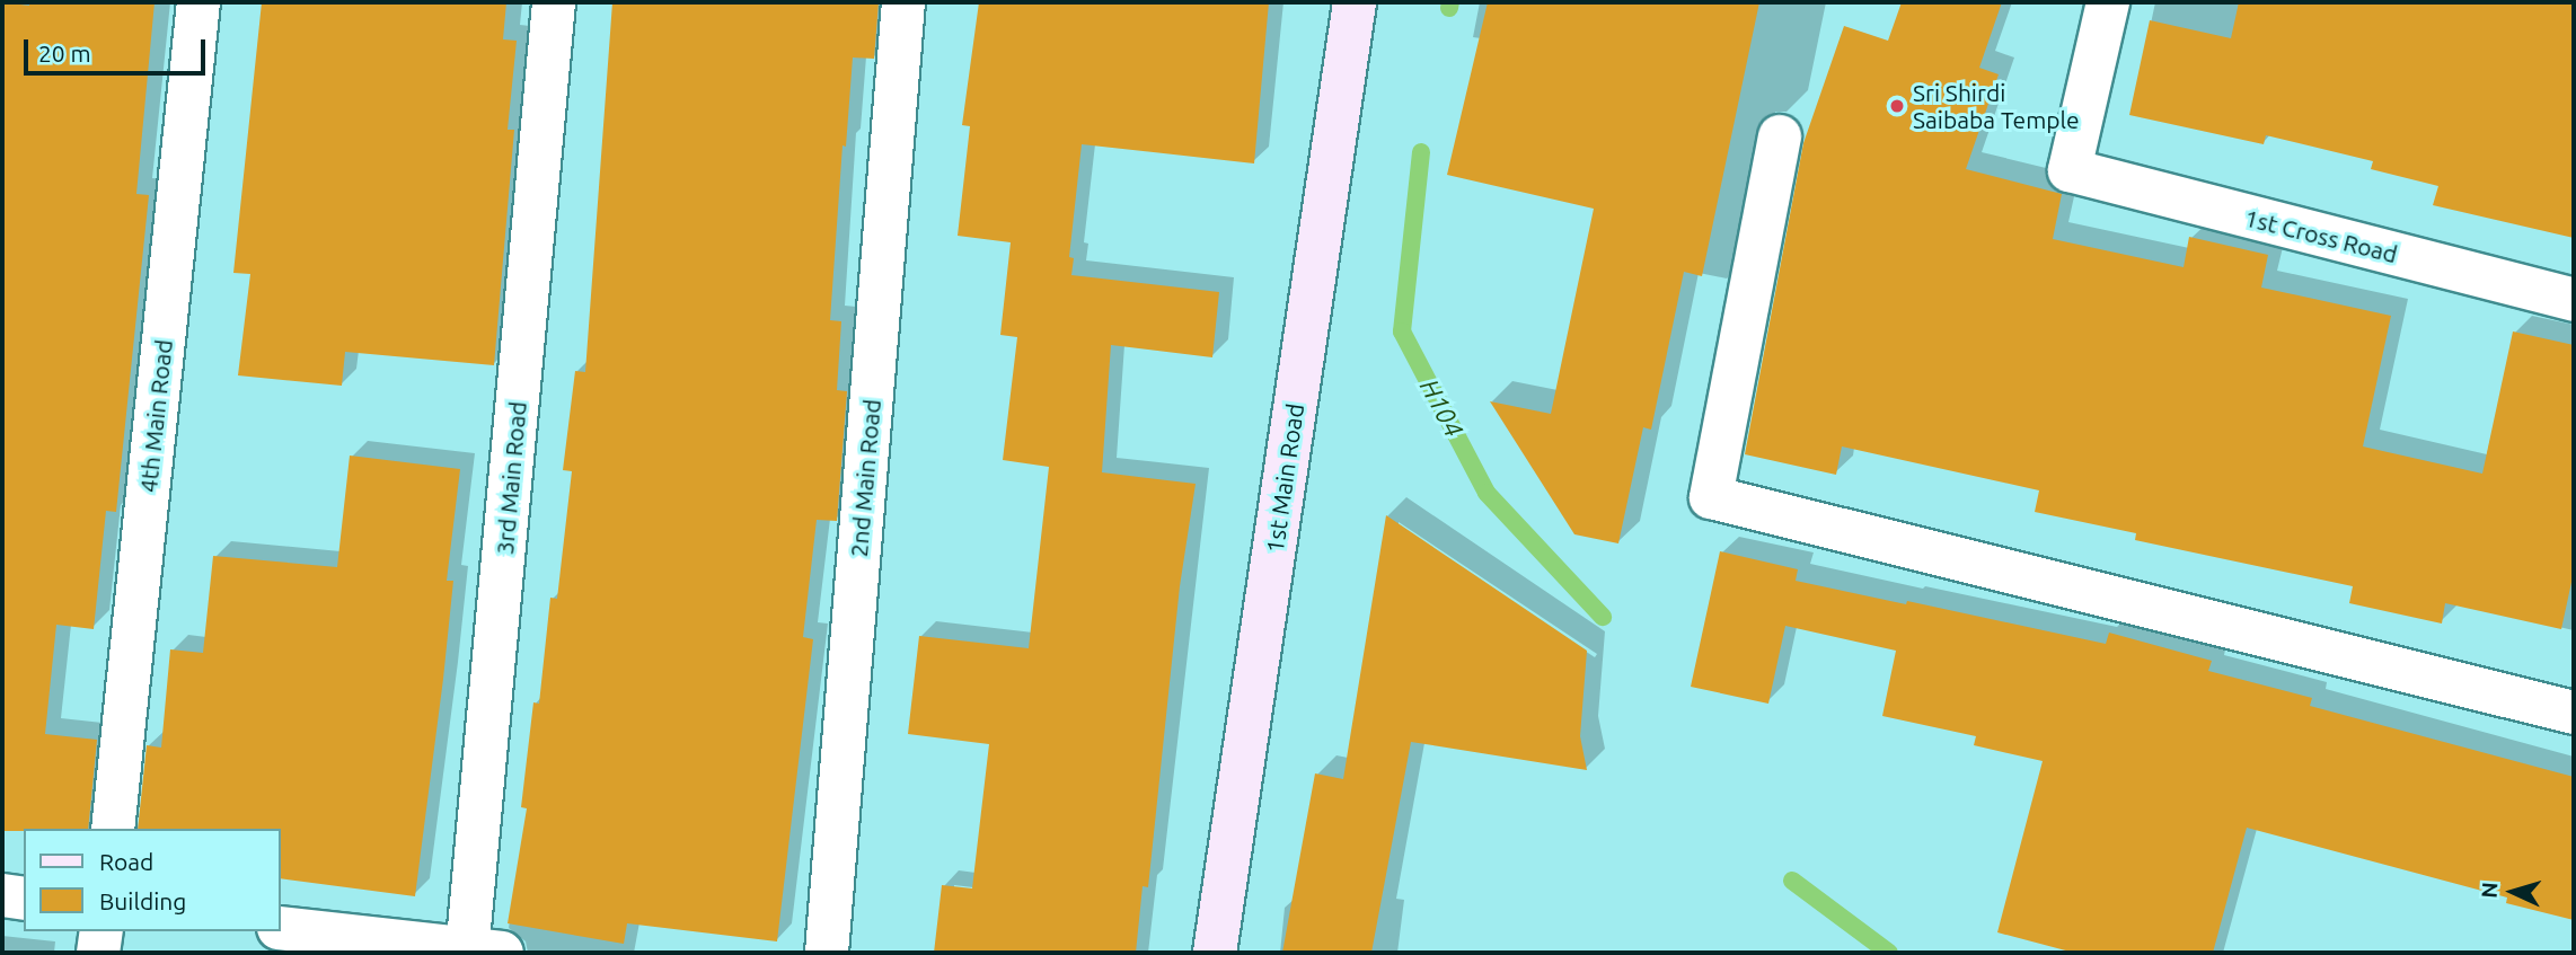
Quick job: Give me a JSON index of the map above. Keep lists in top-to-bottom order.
{
  "streets": {
    "street": [
      "1st Cross Road",
      "4th Main Road",
      "3rd Main Road",
      "2nd Main Road",
      "1st Main Road"
    ]
  },
  "water": ["H104"],
  "places": ["Sri Shirdi Saibaba Temple"],
  "legend": ["Road", "Building"],
  "scale_bar": "20 m",
  "north": "left"
}
